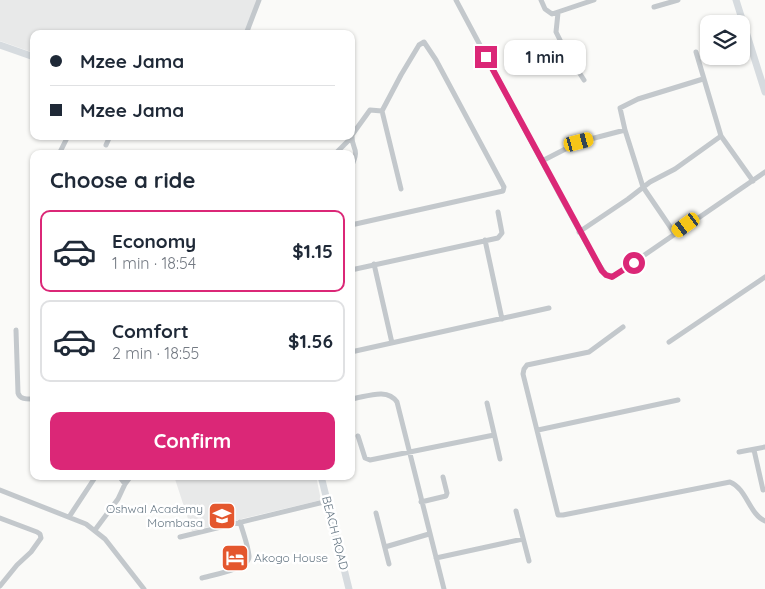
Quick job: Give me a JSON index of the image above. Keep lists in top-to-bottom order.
{
  "streets": {
    "main road": ["BEACH ROAD"]
  },
  "places": {
    "school or university": ["Oshwal Academy Mombasa"],
    "hotel": ["Akogo House"]
  },
  "page": {
    "banner": ["Mzee Jama", "Mzee Jama"],
    "bubble": "1 min",
    "heading": "Choose a ride",
    "list": [
      {
        "name": "Economy",
        "note": "1 min · 18:54",
        "value": "$1.15"
      },
      {
        "name": "Comfort",
        "note": "2 min · 18:55",
        "value": "$1.56"
      }
    ],
    "buttons": "Confirm"
  }
}
